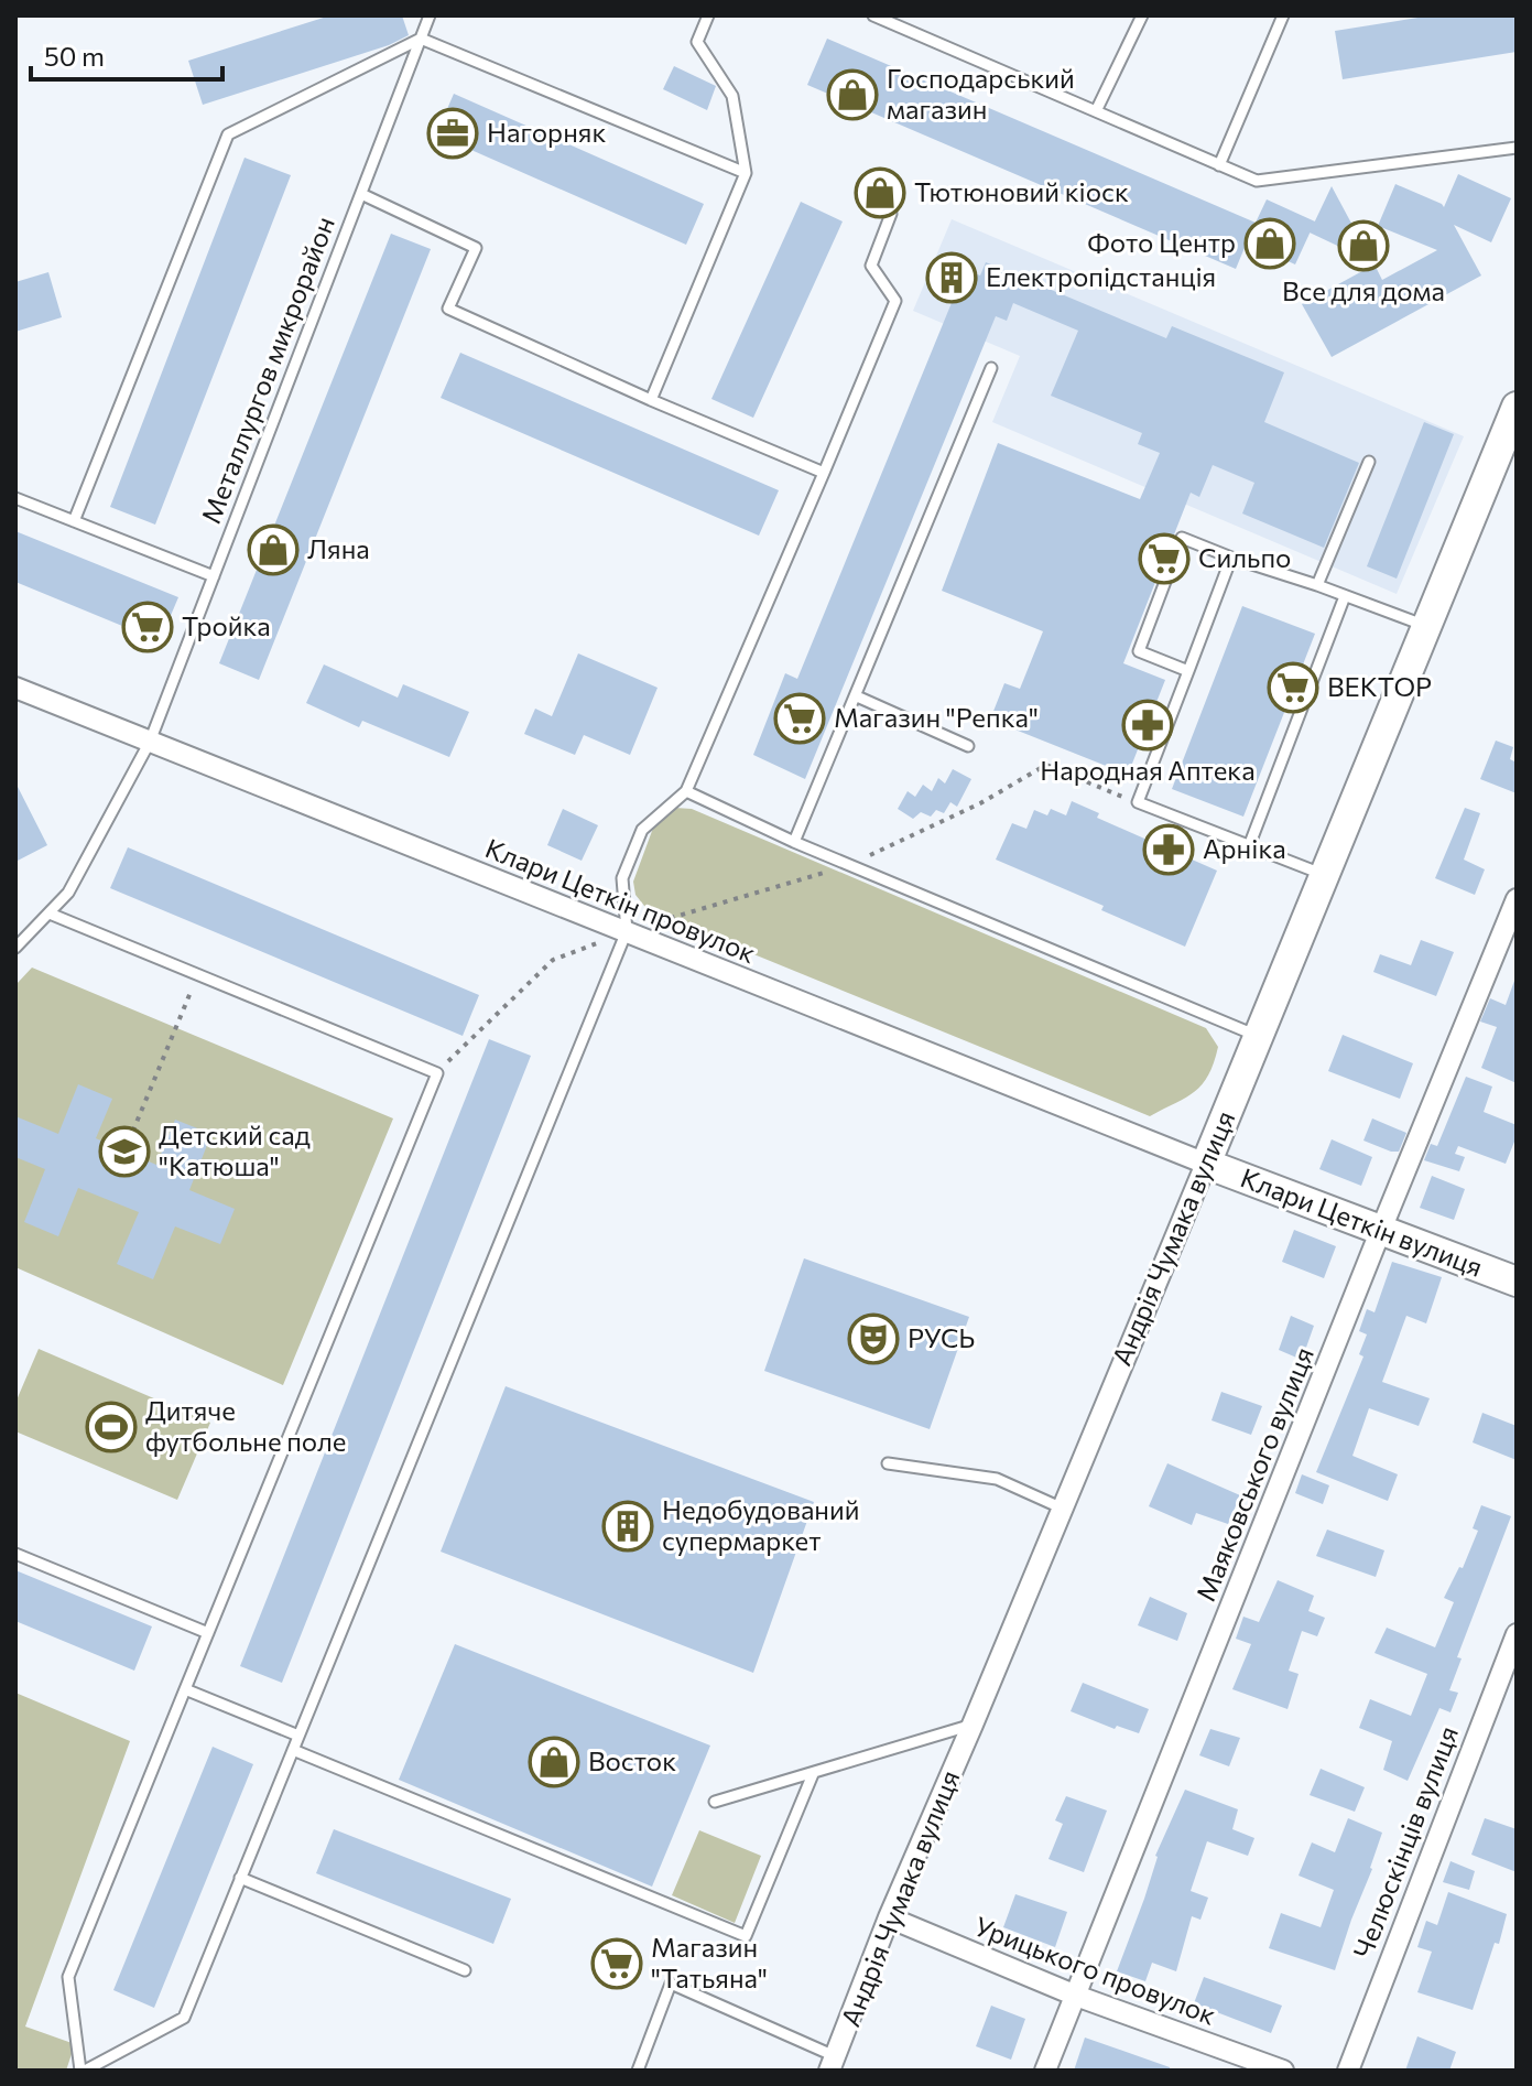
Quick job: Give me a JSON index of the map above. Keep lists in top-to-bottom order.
{
  "streets": {
    "street": [
      "Клари Цеткін провулок",
      "Клари Цеткін вулиця",
      "Андрія Чумака вулиця",
      "Маяковського вулиця",
      "Челюскінців вулиця",
      "Урицького провулок"
    ],
    "lane": ["Металлургов микрорайон"]
  },
  "crossings": [
    ["Металлургов микрорайон", "Клари Цеткін провулок"],
    ["Клари Цеткін провулок", "Клари Цеткін вулиця"],
    ["Клари Цеткін провулок", "Андрія Чумака вулиця"],
    ["Клари Цеткін вулиця", "Андрія Чумака вулиця"],
    ["Клари Цеткін вулиця", "Маяковського вулиця"],
    ["Андрія Чумака вулиця", "Урицького провулок"],
    ["Маяковського вулиця", "Урицького провулок"]
  ],
  "places": {
    "shop": [
      "Господарський магазин",
      "Тютюновий кіоск",
      "Фото Центр",
      "Все для дома",
      "Ляна",
      "Восток"
    ],
    "office": ["Нагорняк"],
    "building": ["Електропідстанція", "Недобудований супермаркет"],
    "supermarket": [
      "Сильпо",
      "Тройка",
      "ВЕКТОР",
      "Магазин \"Репка\"",
      "Магазин \"Татьяна\""
    ],
    "pharmacy": ["Народная Аптека", "Арніка"],
    "school or university": ["Детский сад \"Катюша\""],
    "theatre": ["РУСЬ"],
    "sports": ["Дитяче футбольне поле"]
  },
  "scale_bar": "50 m"
}
